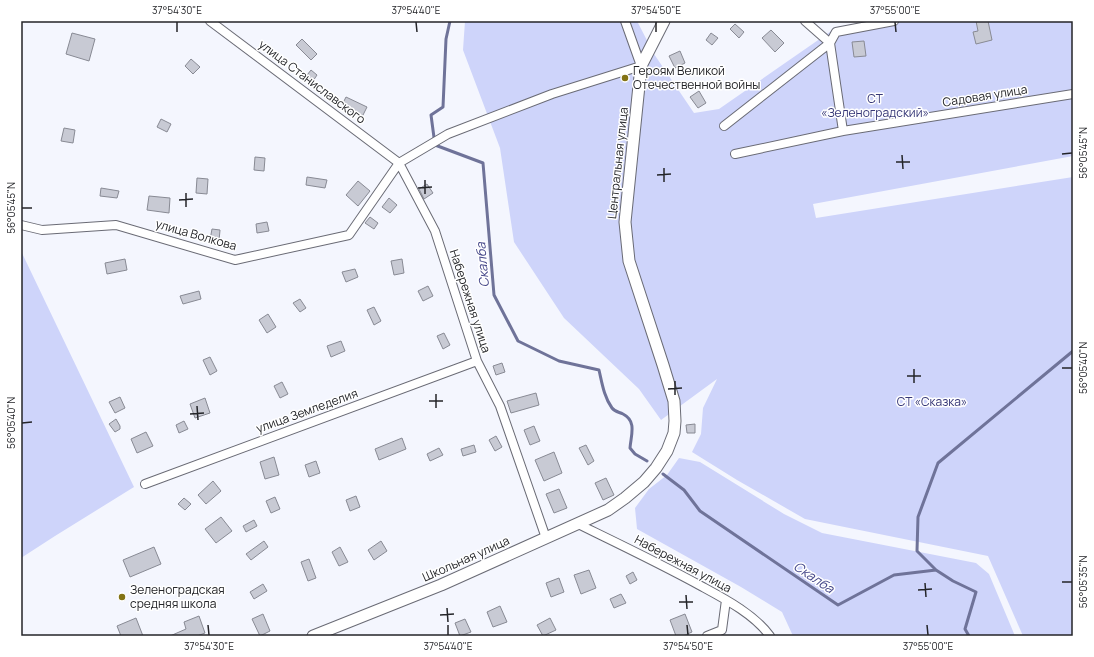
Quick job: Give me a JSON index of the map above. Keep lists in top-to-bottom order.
{
  "streets": {
    "street": [
      "улица Станиславского",
      "Садовая улица",
      "Центральная улица",
      "улица Волкова",
      "Набережная улица",
      "улица Земледелия",
      "Школьная улица"
    ]
  },
  "crossings": [
    ["улица Станиславского", "улица Волкова"],
    ["улица Станиславского", "Набережная улица"],
    ["Центральная улица", "Школьная улица"],
    ["улица Волкова", "Набережная улица"],
    ["Набережная улица", "улица Земледелия"],
    ["Набережная улица", "Школьная улица"]
  ],
  "water": ["Скалба"],
  "parks": ["СТ «Зеленоградский»", "СТ «Сказка»"],
  "places": ["Героям Великой Отечественной войны", "Зеленоградская средняя школа"],
  "coordinates": [
    "37°54'30\"E",
    "37°54'40\"E",
    "37°54'50\"E",
    "37°55'00\"E",
    "56°05'45\"N",
    "56°05'40\"N",
    "56°05'35\"N"
  ]
}
